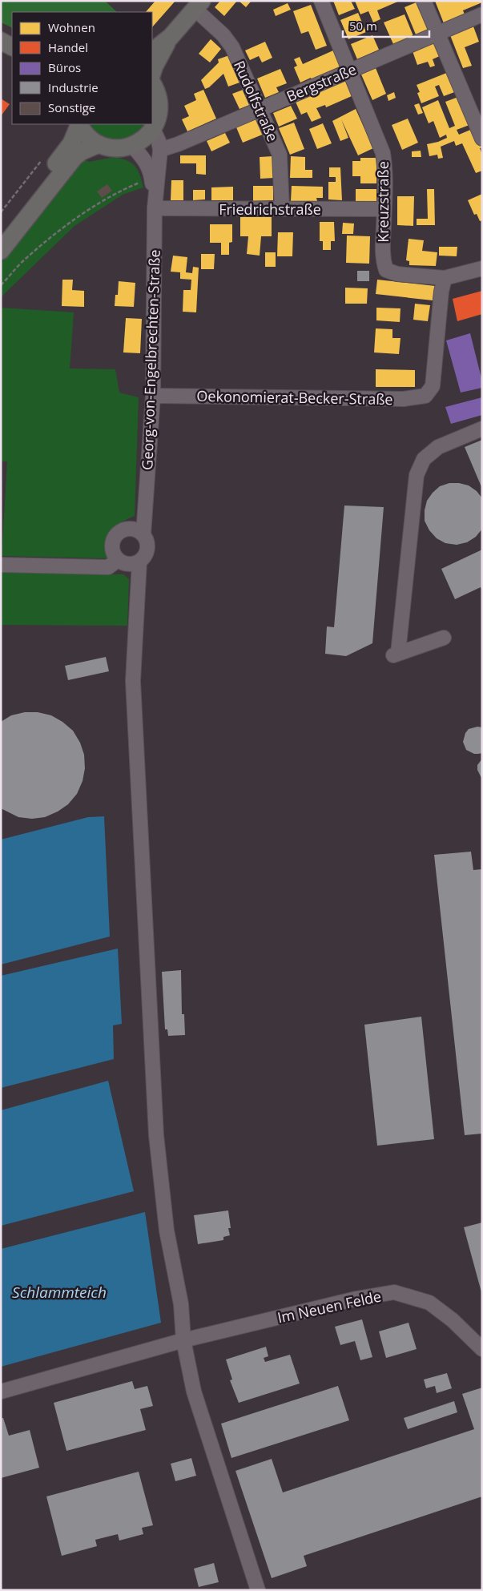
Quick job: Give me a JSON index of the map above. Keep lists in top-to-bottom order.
{
  "streets": {
    "street": [
      "Bergstraße",
      "Rudolfstraße",
      "Kreuzstraße",
      "Friedrichstraße",
      "Georg-von-Engelbrechten-Straße",
      "Oekonomierat-Becker-Straße",
      "Im Neuen Felde"
    ]
  },
  "crossings": [
    ["Bergstraße", "Rudolfstraße"],
    ["Bergstraße", "Kreuzstraße"],
    ["Bergstraße", "Georg-von-Engelbrechten-Straße"],
    ["Rudolfstraße", "Friedrichstraße"],
    ["Kreuzstraße", "Friedrichstraße"],
    ["Kreuzstraße", "Oekonomierat-Becker-Straße"],
    ["Friedrichstraße", "Georg-von-Engelbrechten-Straße"],
    ["Georg-von-Engelbrechten-Straße", "Oekonomierat-Becker-Straße"],
    ["Georg-von-Engelbrechten-Straße", "Im Neuen Felde"]
  ],
  "water": ["Schlammteich"],
  "legend": [
    "Wohnen",
    "Handel",
    "Büros",
    "Industrie",
    "Sonstige"
  ],
  "scale_bar": "50 m"
}
